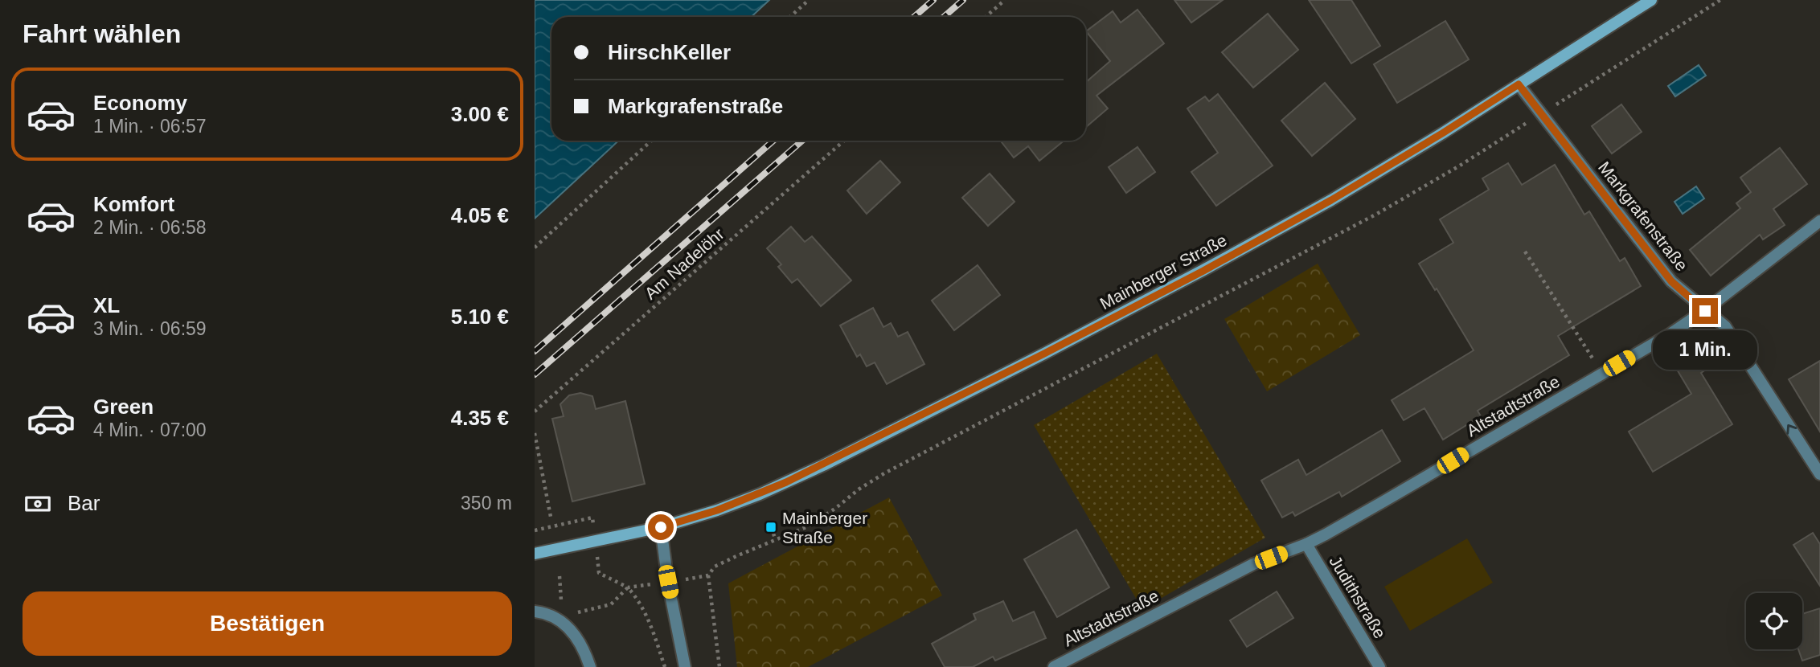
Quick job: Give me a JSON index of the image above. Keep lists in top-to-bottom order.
{
  "streets": {
    "main road": ["Mainberger Straße"],
    "street": ["Markgrafenstraße", "Altstadtstraße", "Judithstraße"],
    "path": ["Am Nadelöhr"]
  },
  "crossings": [
    ["Markgrafenstraße", "Mainberger Straße"],
    ["Markgrafenstraße", "Altstadtstraße"],
    ["Altstadtstraße", "Judithstraße"]
  ],
  "one_way": ["Markgrafenstraße"],
  "places": {
    "transit": ["Mainberger Straße"]
  },
  "page": {
    "heading": "Fahrt wählen",
    "banner": ["HirschKeller", "Markgrafenstraße"],
    "list": [
      {
        "name": "Economy",
        "note": "1 Min. · 06:57",
        "value": "3.00 €"
      },
      {
        "name": "Komfort",
        "note": "2 Min. · 06:58",
        "value": "4.05 €"
      },
      {
        "name": "XL",
        "note": "3 Min. · 06:59",
        "value": "5.10 €"
      },
      {
        "name": "Green",
        "note": "4 Min. · 07:00",
        "value": "4.35 €"
      }
    ],
    "bubble": "1 Min.",
    "pay": ["Bar", "350 m"],
    "buttons": "Bestätigen"
  }
}
